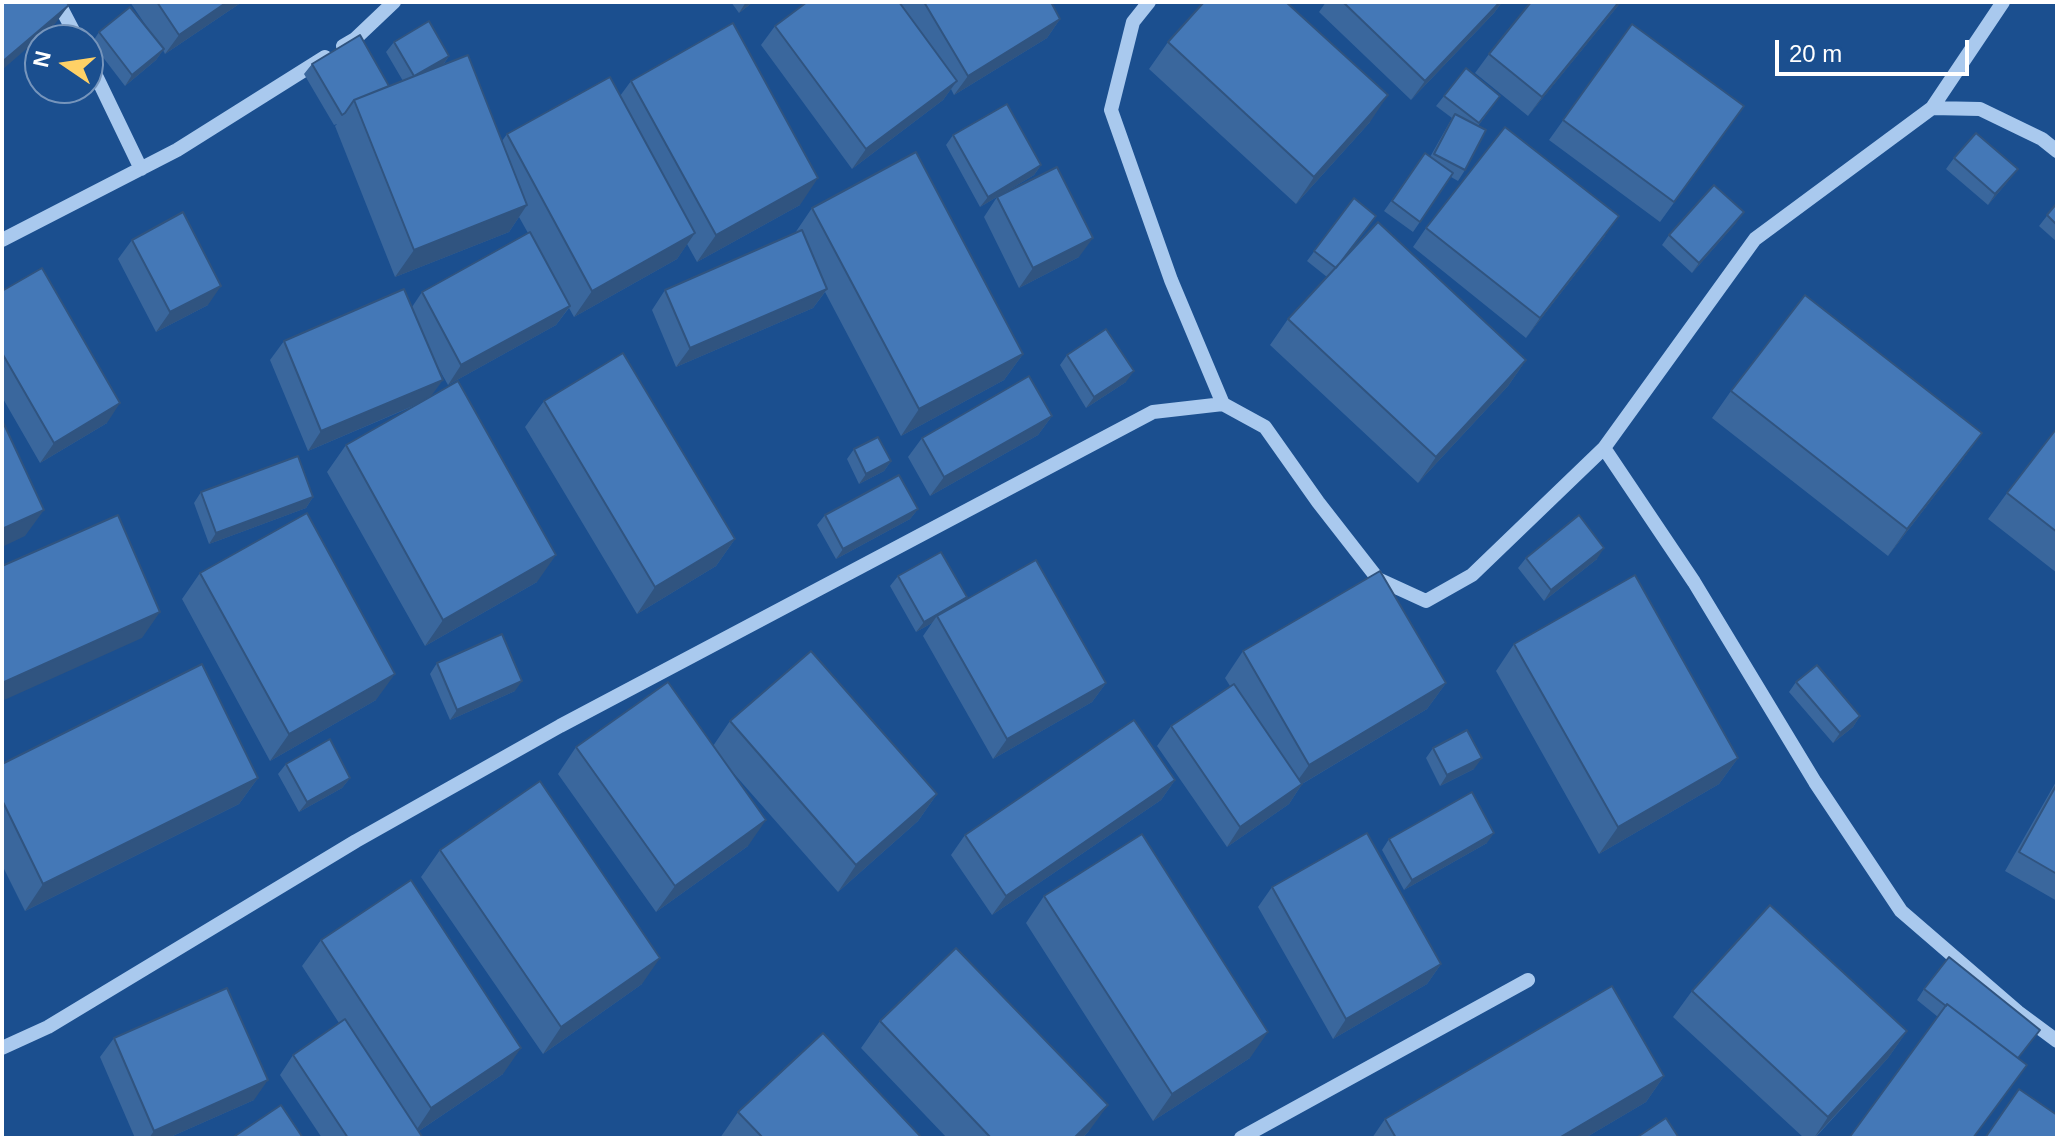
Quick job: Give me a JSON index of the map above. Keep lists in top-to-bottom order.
{
  "scale_bar": "20 m",
  "north": "left"
}
